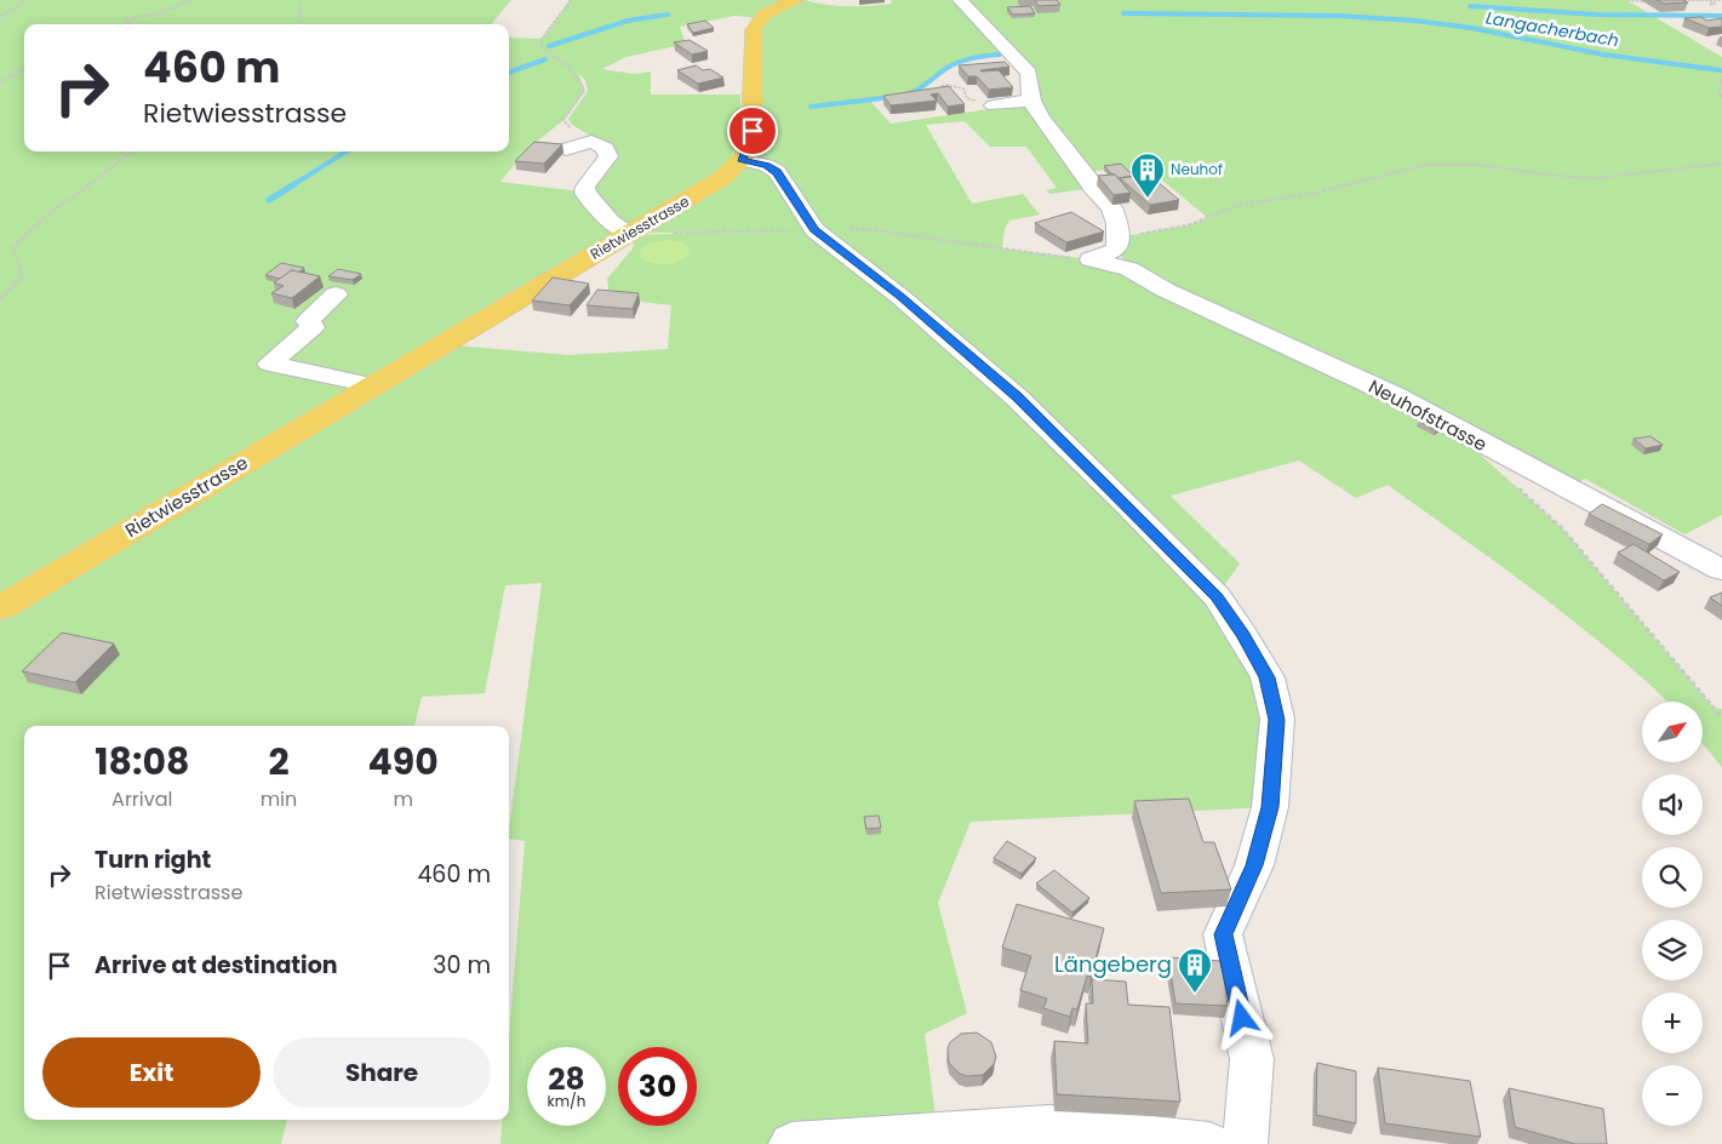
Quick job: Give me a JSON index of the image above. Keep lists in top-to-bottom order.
{
  "streets": {
    "main road": ["Rietwiesstrasse"],
    "street": ["Neuhofstrasse"]
  },
  "water": ["Langacherbach"],
  "places": {
    "building": ["Neuhof", "Längeberg"]
  },
  "north": "top right",
  "page": {
    "turn": ["460 m", "Rietwiesstrasse"],
    "map_buttons": ["+", "−"],
    "eta": [
      "18:08",
      "Arrival",
      "2",
      "min",
      "490",
      "m"
    ],
    "list": [
      {
        "name": "Turn right",
        "note": "Rietwiesstrasse",
        "value": "460 m"
      },
      {
        "name": "Arrive at destination",
        "value": "30 m"
      }
    ],
    "buttons": ["Exit", "Share"],
    "speed": "28 km/h",
    "limit": "30"
  }
}
